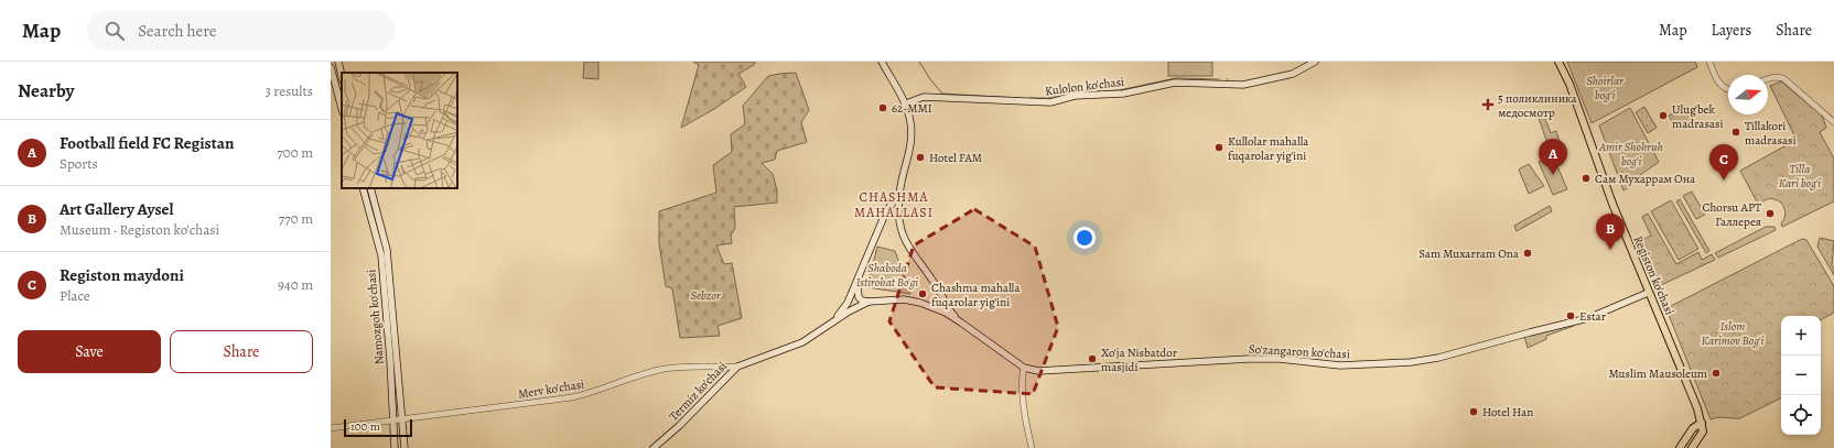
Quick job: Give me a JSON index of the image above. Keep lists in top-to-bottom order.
{
  "streets": {
    "main road": [
      "Kulolon ko'chasi",
      "Registon ko'chasi",
      "Namozgoh ko'chasi",
      "So'zangaron ko'chasi",
      "Termiz ko'chasi"
    ],
    "street": ["Merv ko'chasi"]
  },
  "crossings": [
    ["Registon ko'chasi", "So'zangaron ko'chasi"],
    ["Namozgoh ko'chasi", "Merv ko'chasi"],
    ["So'zangaron ko'chasi", "Termiz ko'chasi"],
    ["Merv ko'chasi", "Termiz ko'chasi"]
  ],
  "districts": ["CHASHMA MAHALLASI"],
  "parks": [
    "Shoirlar bog'i",
    "Amir Shohruh bog'i",
    "Tilla Kari bog'i",
    "Shaboda Istirohat Bo'gi",
    "Sebzor",
    "Islom Karimov Bog'i"
  ],
  "places": {
    "health": ["5 поликлиника медосмотр"],
    "other": [
      "62-MMI",
      "Ulug'bek mаdrаsasi",
      "Tillаkori madrasasi",
      "Kullolar mahalla fuqarolar yig'ini",
      "Hotel FAM",
      "Сам Мухаррам Она",
      "Chorsu АРТ Галлерея",
      "Sam Muxarram Ona",
      "Chashma mahalla fuqarolar yig'ini",
      "Estar",
      "Xo'ja Nisbatdor masjidi",
      "Muslim Mausoleum",
      "Hotel Han"
    ]
  },
  "scale_bar": "100 m",
  "north": "right",
  "page": {
    "header": "Map",
    "search": "Search here",
    "nav": ["Map", "Layers", "Share"],
    "heading": ["Nearby", "3 results"],
    "list": [
      {
        "mark": "A",
        "name": "Football field FC Registan",
        "note": "Sports",
        "value": "700 m"
      },
      {
        "mark": "B",
        "name": "Art Gallery Aysel",
        "note": "Museum · Registon ko'chasi",
        "value": "770 m"
      },
      {
        "mark": "C",
        "name": "Registon maydoni",
        "note": "Place",
        "value": "940 m"
      }
    ],
    "pins": ["A", "C", "B"],
    "map_buttons": ["+", "−"],
    "buttons": ["Save", "Share"],
    "scale": "100 m"
  }
}
